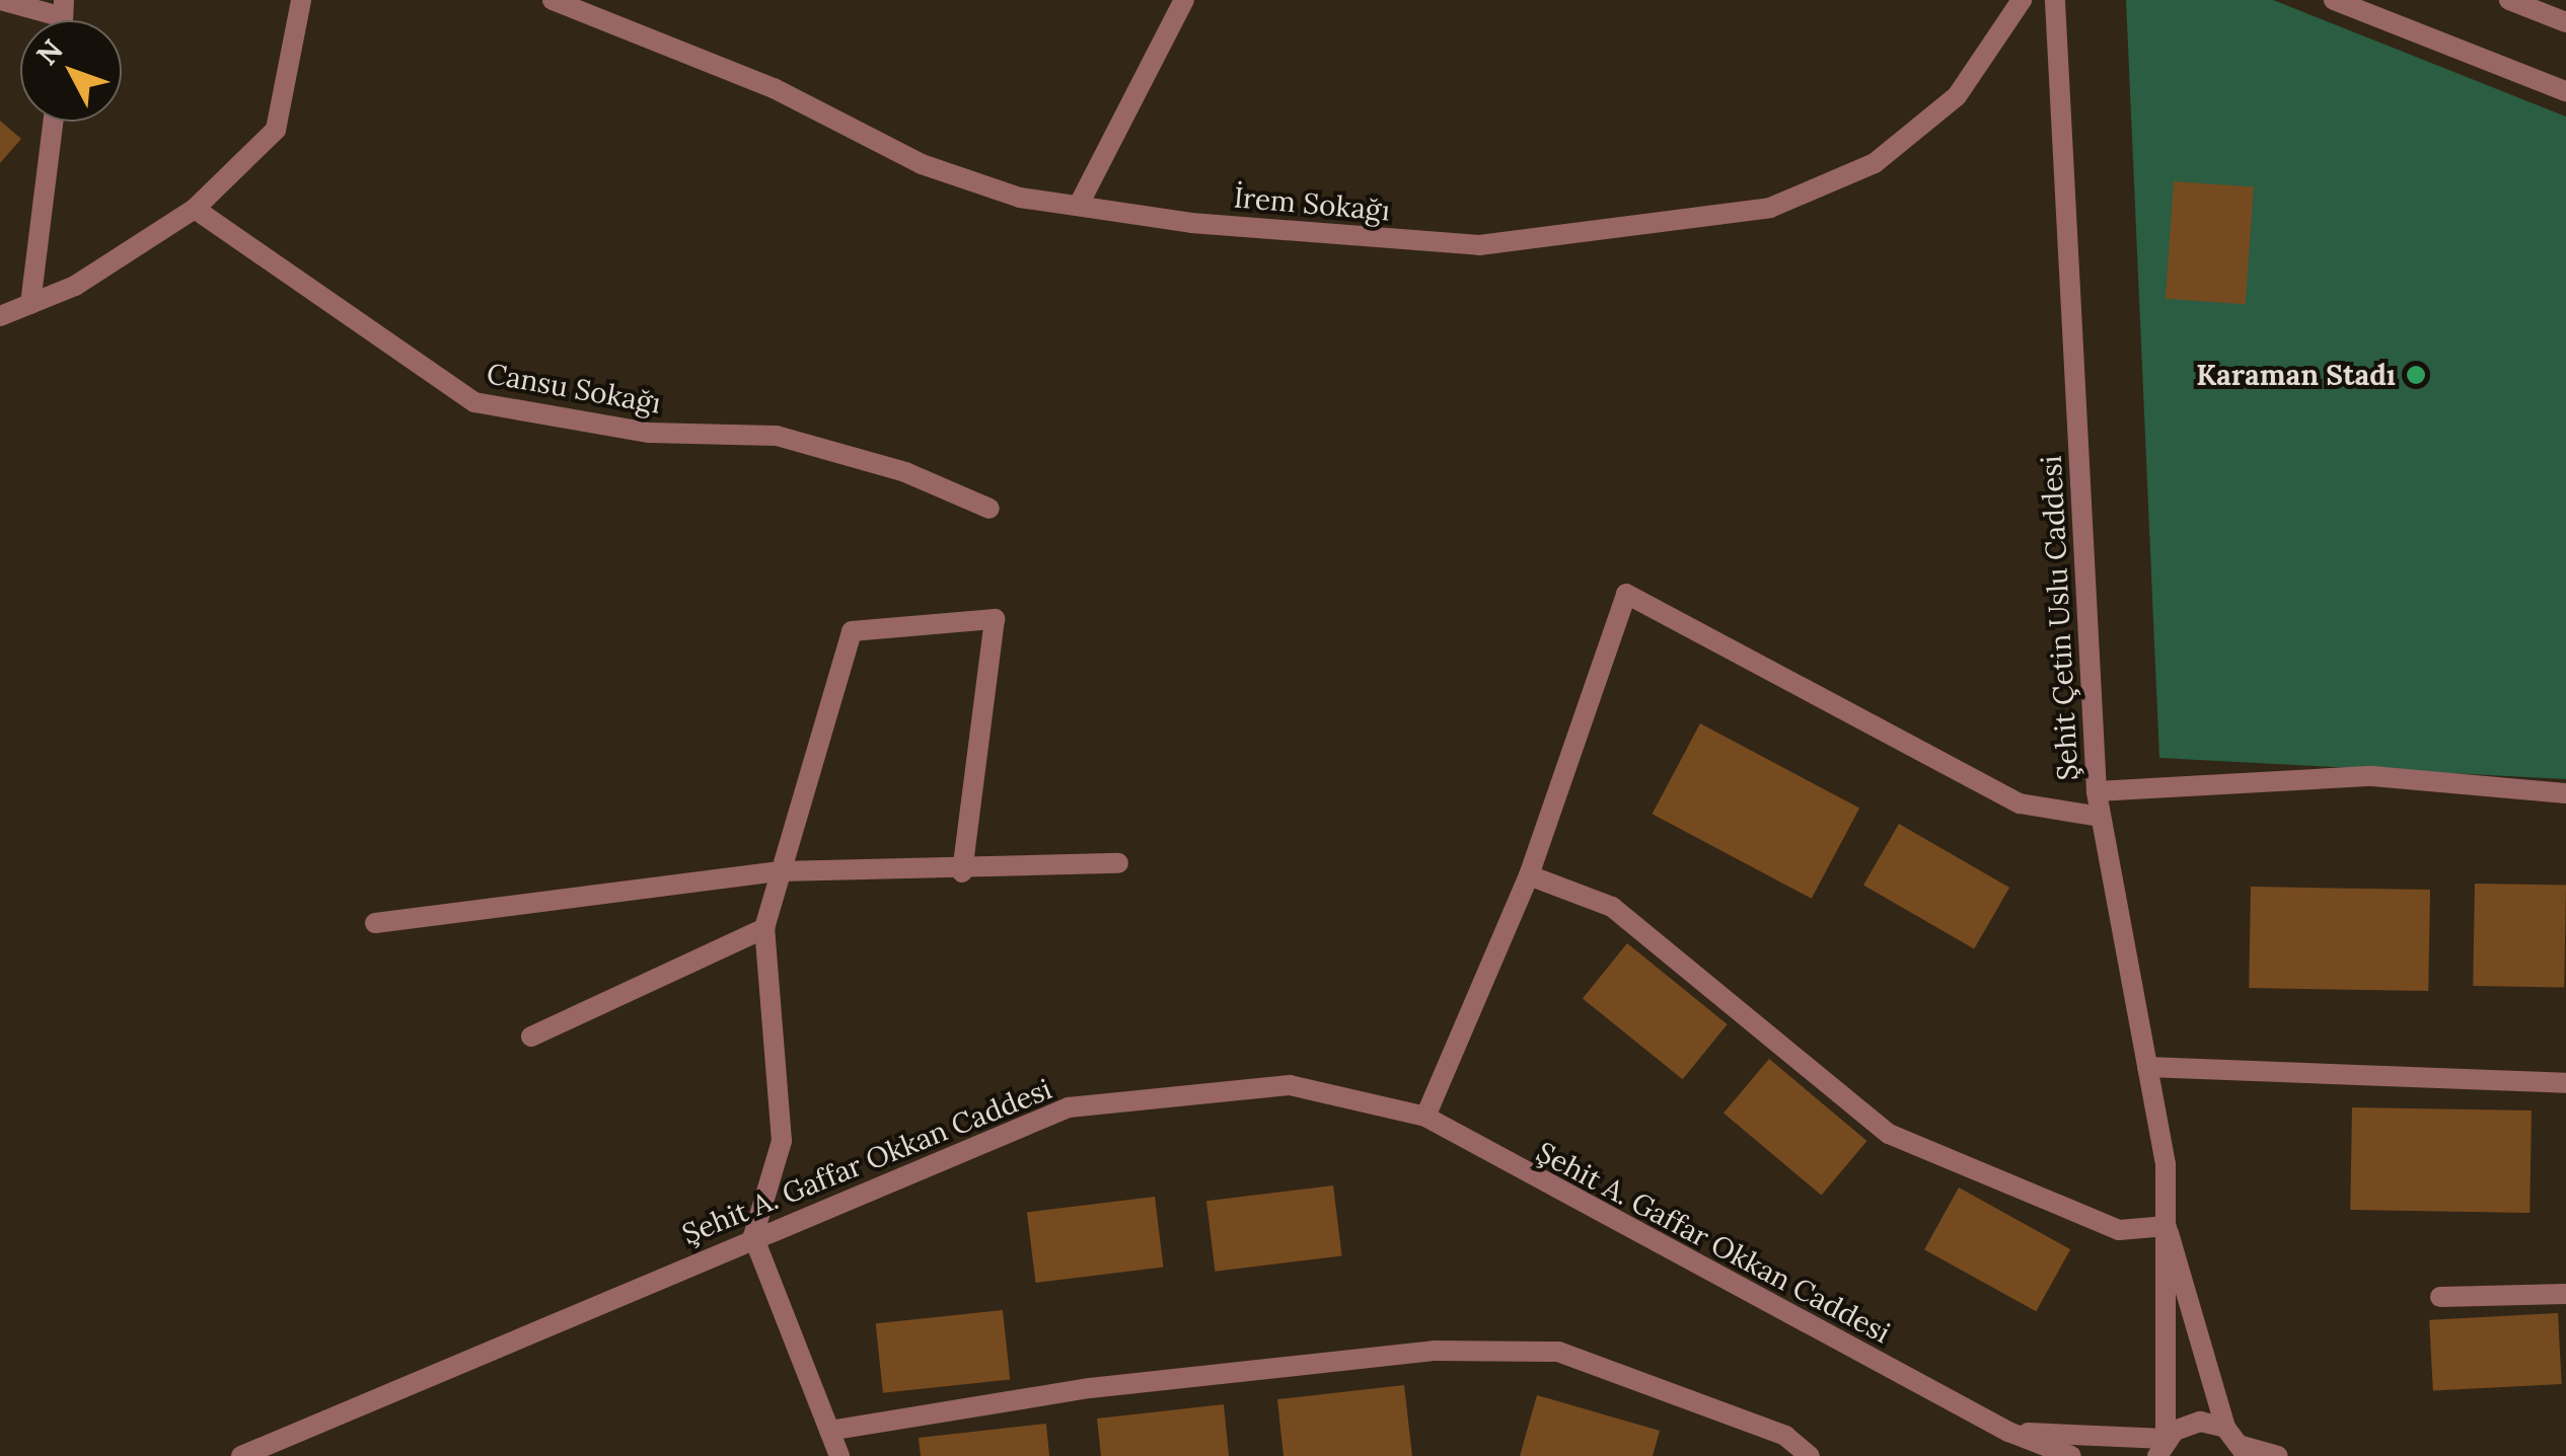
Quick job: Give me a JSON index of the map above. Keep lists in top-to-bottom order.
{
  "streets": {
    "street": [
      "İrem Sokağı",
      "Cansu Sokağı",
      "Şehit Çetin Uslu Caddesi",
      "Şehit A. Gaffar Okkan Caddesi"
    ]
  },
  "places": ["Karaman Stadı"],
  "north": "top left"
}
